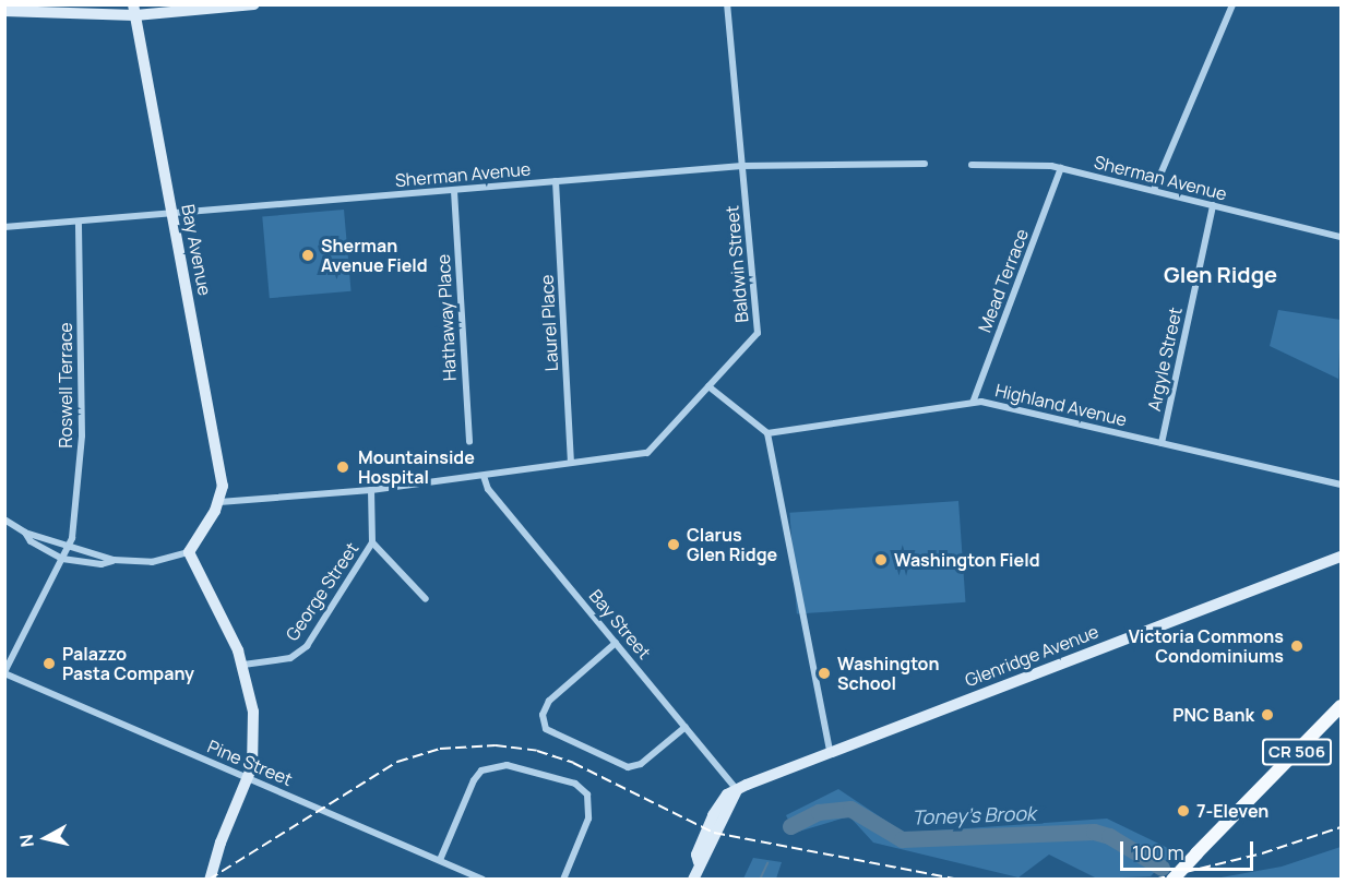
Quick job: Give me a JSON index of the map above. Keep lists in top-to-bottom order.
{
  "streets": {
    "main road": ["CR 506"],
    "street": [
      "Sherman Avenue",
      "Bay Avenue",
      "Baldwin Street",
      "Mead Terrace",
      "Hathaway Place",
      "Laurel Place",
      "Argyle Street",
      "Roswell Terrace",
      "Highland Avenue",
      "George Street",
      "Bay Street",
      "Glenridge Avenue",
      "Pine Street"
    ]
  },
  "crossings": [
    ["Sherman Avenue", "Bay Avenue"],
    ["Sherman Avenue", "Baldwin Street"],
    ["Sherman Avenue", "Mead Terrace"],
    ["Sherman Avenue", "Hathaway Place"],
    ["Sherman Avenue", "Laurel Place"],
    ["Sherman Avenue", "Argyle Street"],
    ["Sherman Avenue", "Roswell Terrace"],
    ["Baldwin Street", "Laurel Place"],
    ["Mead Terrace", "Highland Avenue"],
    ["Argyle Street", "Highland Avenue"],
    ["Bay Street", "Glenridge Avenue"]
  ],
  "districts": ["Glen Ridge"],
  "water": ["Toney's Brook"],
  "places": [
    "Sherman Avenue Field",
    "Mountainside Hospital",
    "Clarus Glen Ridge",
    "Washington Field",
    "Victoria Commons Condominiums",
    "Palazzo Pasta Company",
    "Washington School",
    "PNC Bank",
    "7-Eleven"
  ],
  "scale_bar": "100 m",
  "north": "left"
}
